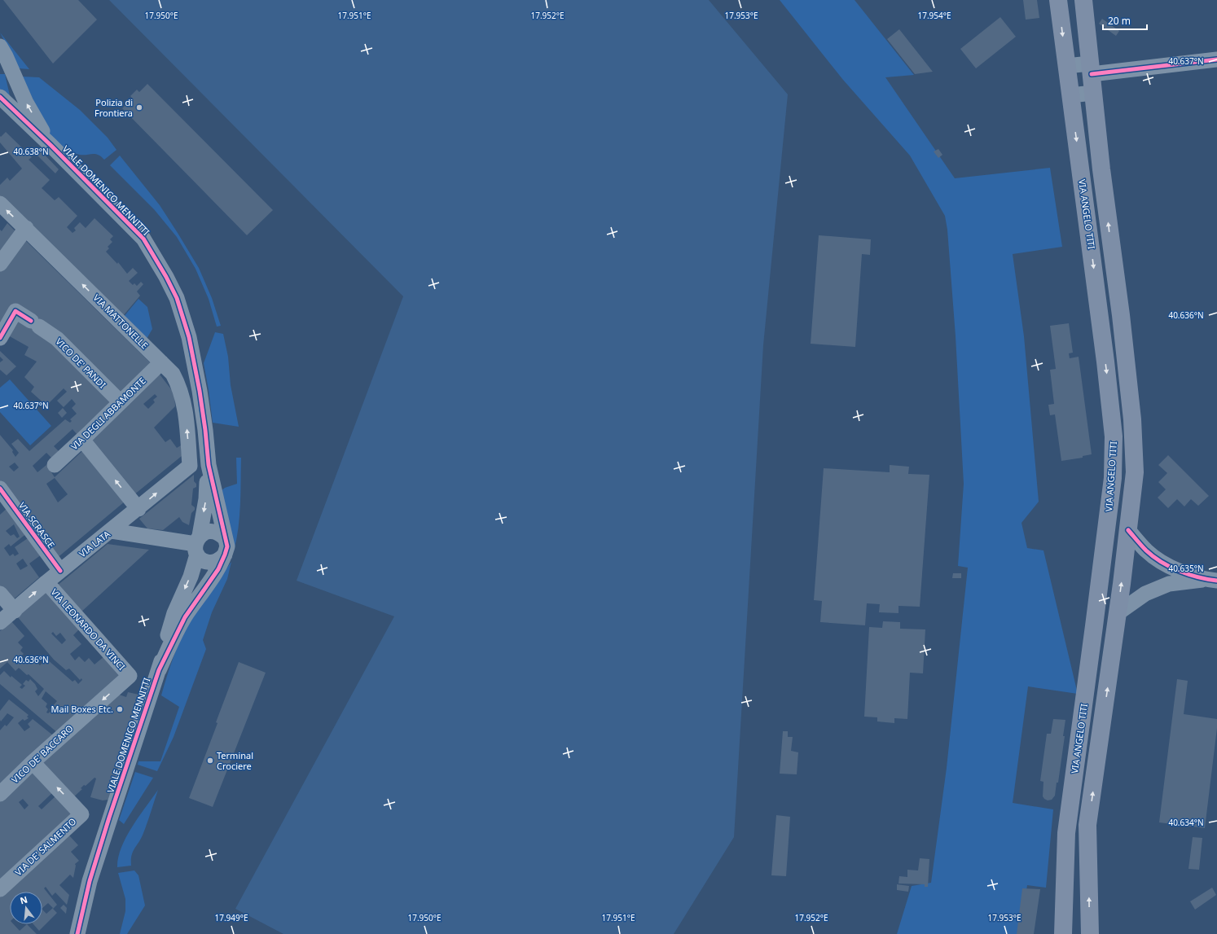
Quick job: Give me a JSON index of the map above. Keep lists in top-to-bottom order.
{
  "streets": {
    "main road": ["VIA ANGELO TITI"],
    "street": [
      "VIALE DOMENICO MENNITTI",
      "VIA MATTONELLE",
      "VICO DE' PANDI",
      "VIA DEGLI ABBAMONTE",
      "VIA SCRASCE",
      "VIA LATA",
      "VIA LEONARDO DA VINCI",
      "VICO DE' BACCARO",
      "VIA DE' SALMENTO"
    ]
  },
  "crossings": [
    ["VIA MATTONELLE", "VIA DEGLI ABBAMONTE"],
    ["VIA MATTONELLE", "VIA LATA"],
    ["VICO DE' PANDI", "VIA DEGLI ABBAMONTE"],
    ["VIA SCRASCE", "VIA LATA"],
    ["VIA LATA", "VIA LEONARDO DA VINCI"],
    ["VIA LEONARDO DA VINCI", "VICO DE' BACCARO"],
    ["VICO DE' BACCARO", "VIA DE' SALMENTO"]
  ],
  "one_way": ["VIA MATTONELLE", "VIA LATA", "VICO DE' BACCARO"],
  "places": ["Polizia di Frontiera", "Mail Boxes Etc.", "Terminal Crociere"],
  "scale_bar": "20 m",
  "north": "top",
  "coordinates": [
    "17.950°E",
    "17.951°E",
    "17.952°E",
    "17.953°E",
    "17.954°E",
    "40.637°N",
    "40.638°N",
    "40.636°N",
    "40.635°N",
    "40.634°N",
    "17.949°E"
  ]
}
